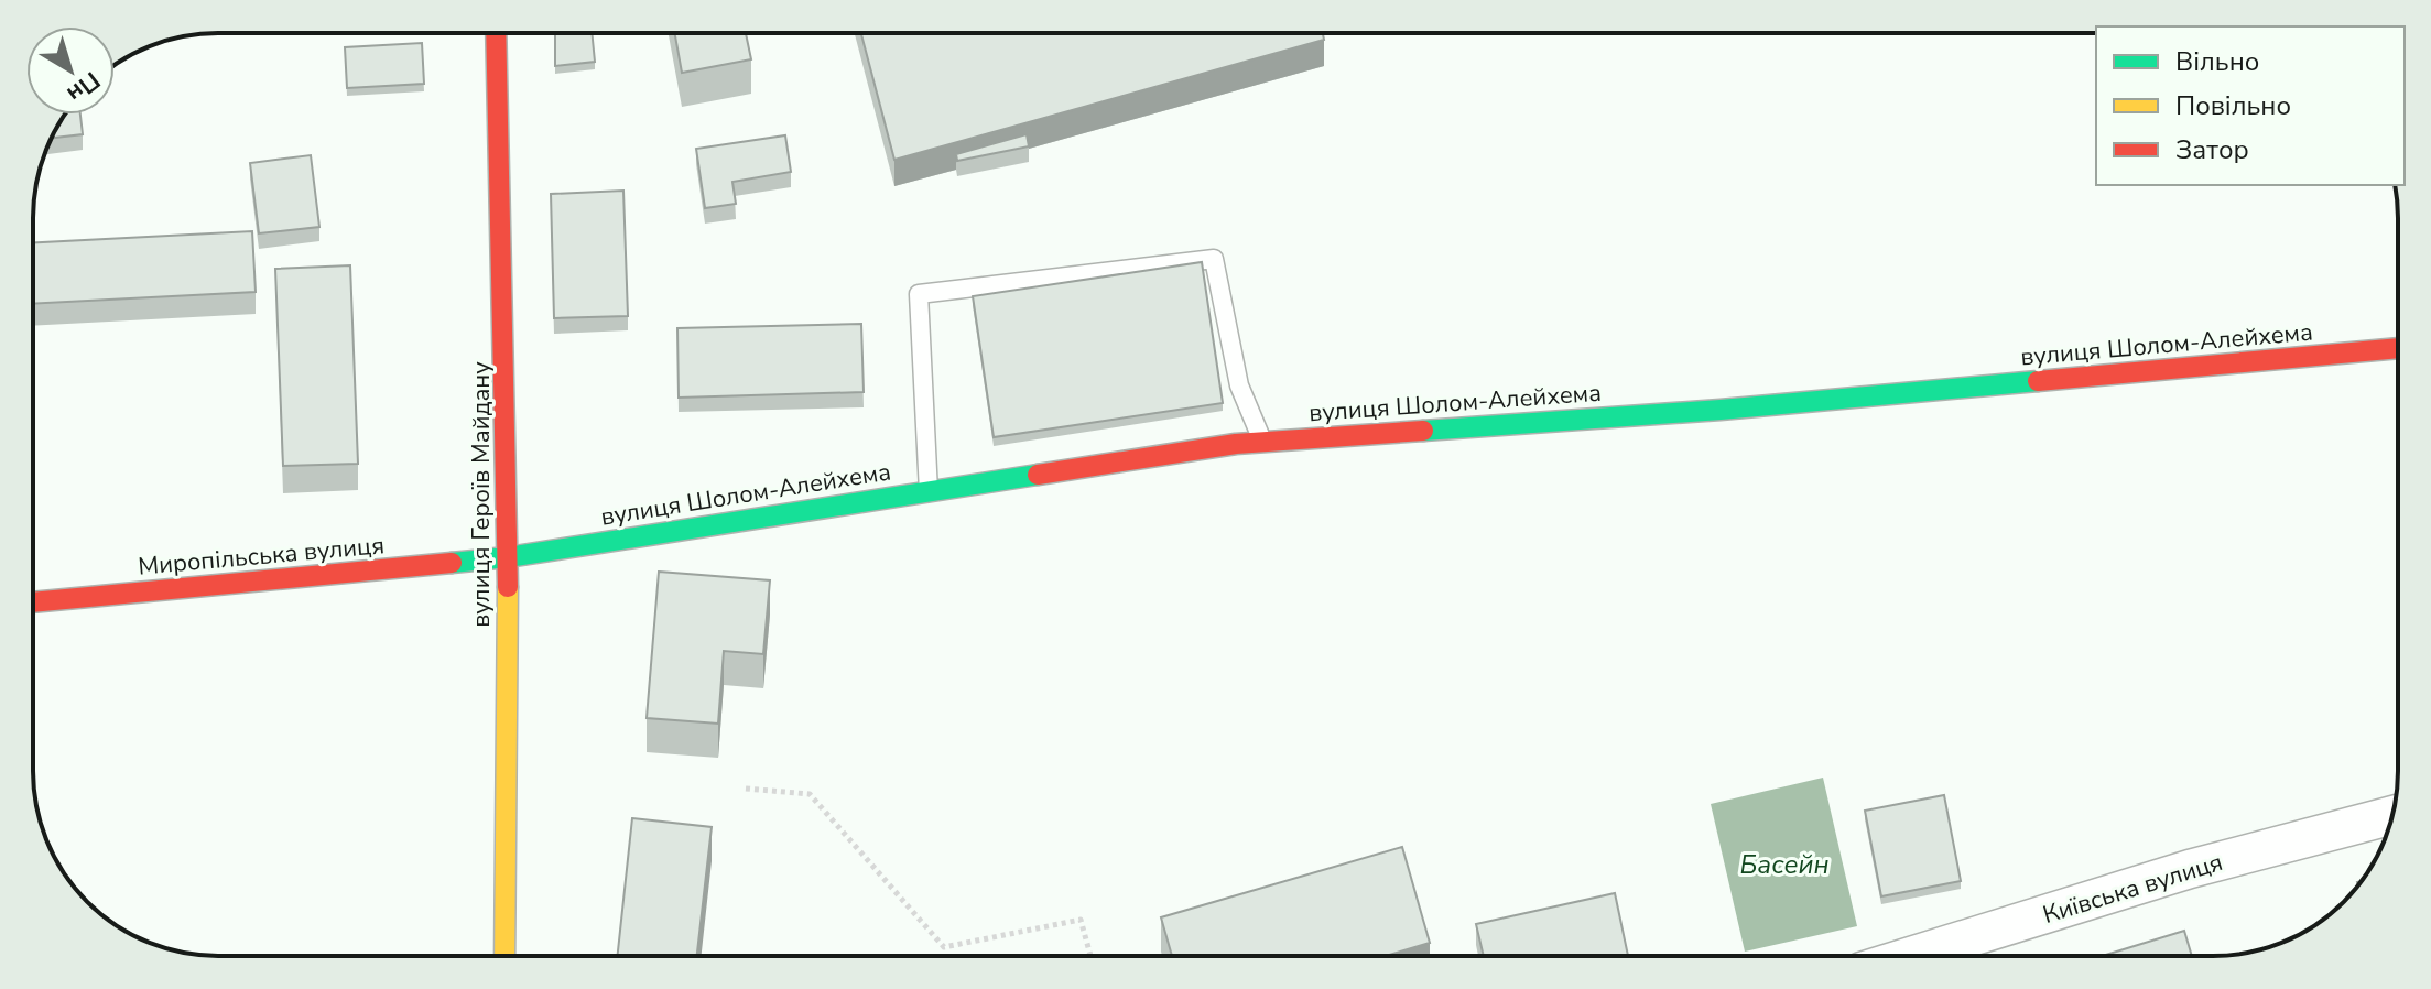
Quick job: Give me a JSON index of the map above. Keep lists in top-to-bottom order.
{
  "streets": {
    "street": [
      "вулиця Шолом-Алейхема",
      "вулиця Героїв Майдану",
      "Миропільська вулиця",
      "Київська вулиця"
    ]
  },
  "crossings": [
    ["вулиця Шолом-Алейхема", "вулиця Героїв Майдану"],
    ["вулиця Шолом-Алейхема", "Миропільська вулиця"],
    ["вулиця Героїв Майдану", "Миропільська вулиця"]
  ],
  "water": ["Басейн"],
  "legend": ["Вільно", "Повільно", "Затор"],
  "north": "bottom right"
}
